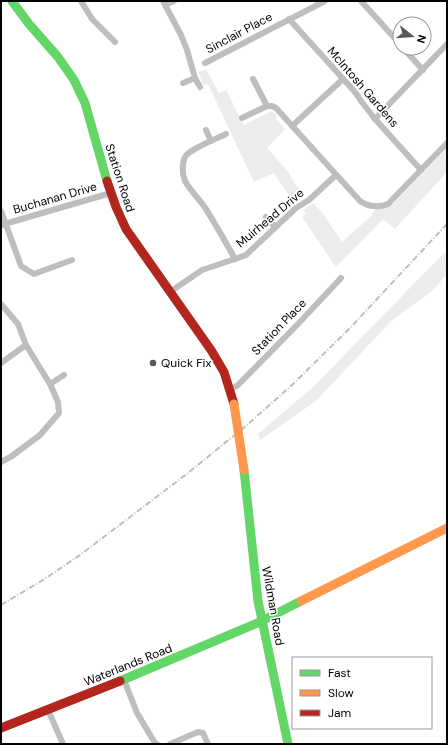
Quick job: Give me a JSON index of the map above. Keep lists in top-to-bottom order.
{
  "streets": {
    "main road": ["Station Road", "Wildman Road", "Waterlands Road"],
    "street": [
      "Sinclair Place",
      "McIntosh Gardens",
      "Buchanan Drive",
      "Muirhead Drive",
      "Station Place"
    ]
  },
  "crossings": [
    ["Sinclair Place", "McIntosh Gardens"],
    ["Station Road", "Buchanan Drive"],
    ["Station Road", "Muirhead Drive"],
    ["Station Road", "Station Place"],
    ["Station Road", "Wildman Road"],
    ["Wildman Road", "Waterlands Road"]
  ],
  "places": ["Quick Fix"],
  "legend": ["Fast", "Slow", "Jam"],
  "north": "right"
}
